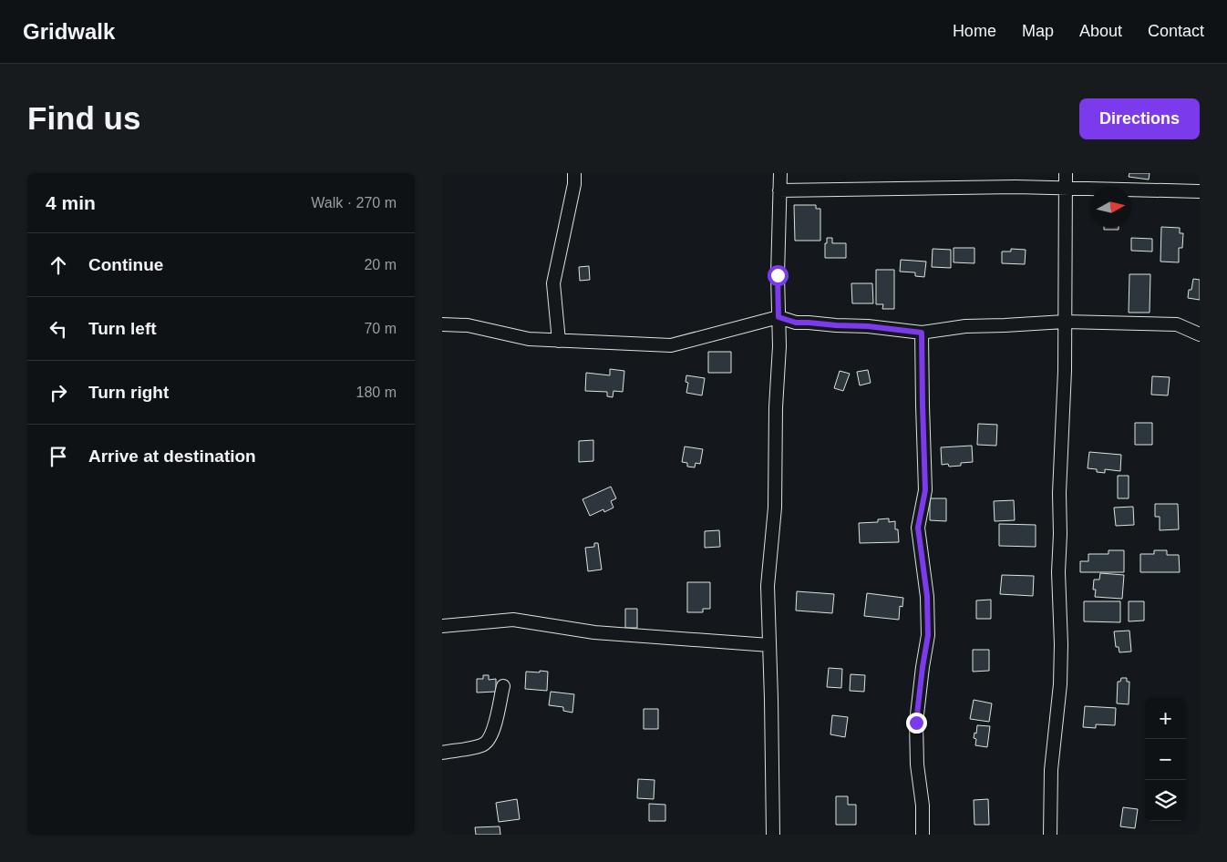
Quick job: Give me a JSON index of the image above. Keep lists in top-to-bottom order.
{
  "north": "right",
  "page": {
    "header": "Gridwalk",
    "nav": [
      "Home",
      "Map",
      "About",
      "Contact"
    ],
    "buttons": "Directions",
    "title": "Find us",
    "heading": ["4 min", "Walk · 270 m"],
    "list": [
      ["Continue", "20 m"],
      ["Turn left", "70 m"],
      ["Turn right", "180 m"],
      "Arrive at destination"
    ],
    "map_buttons": ["+", "−"]
  }
}
